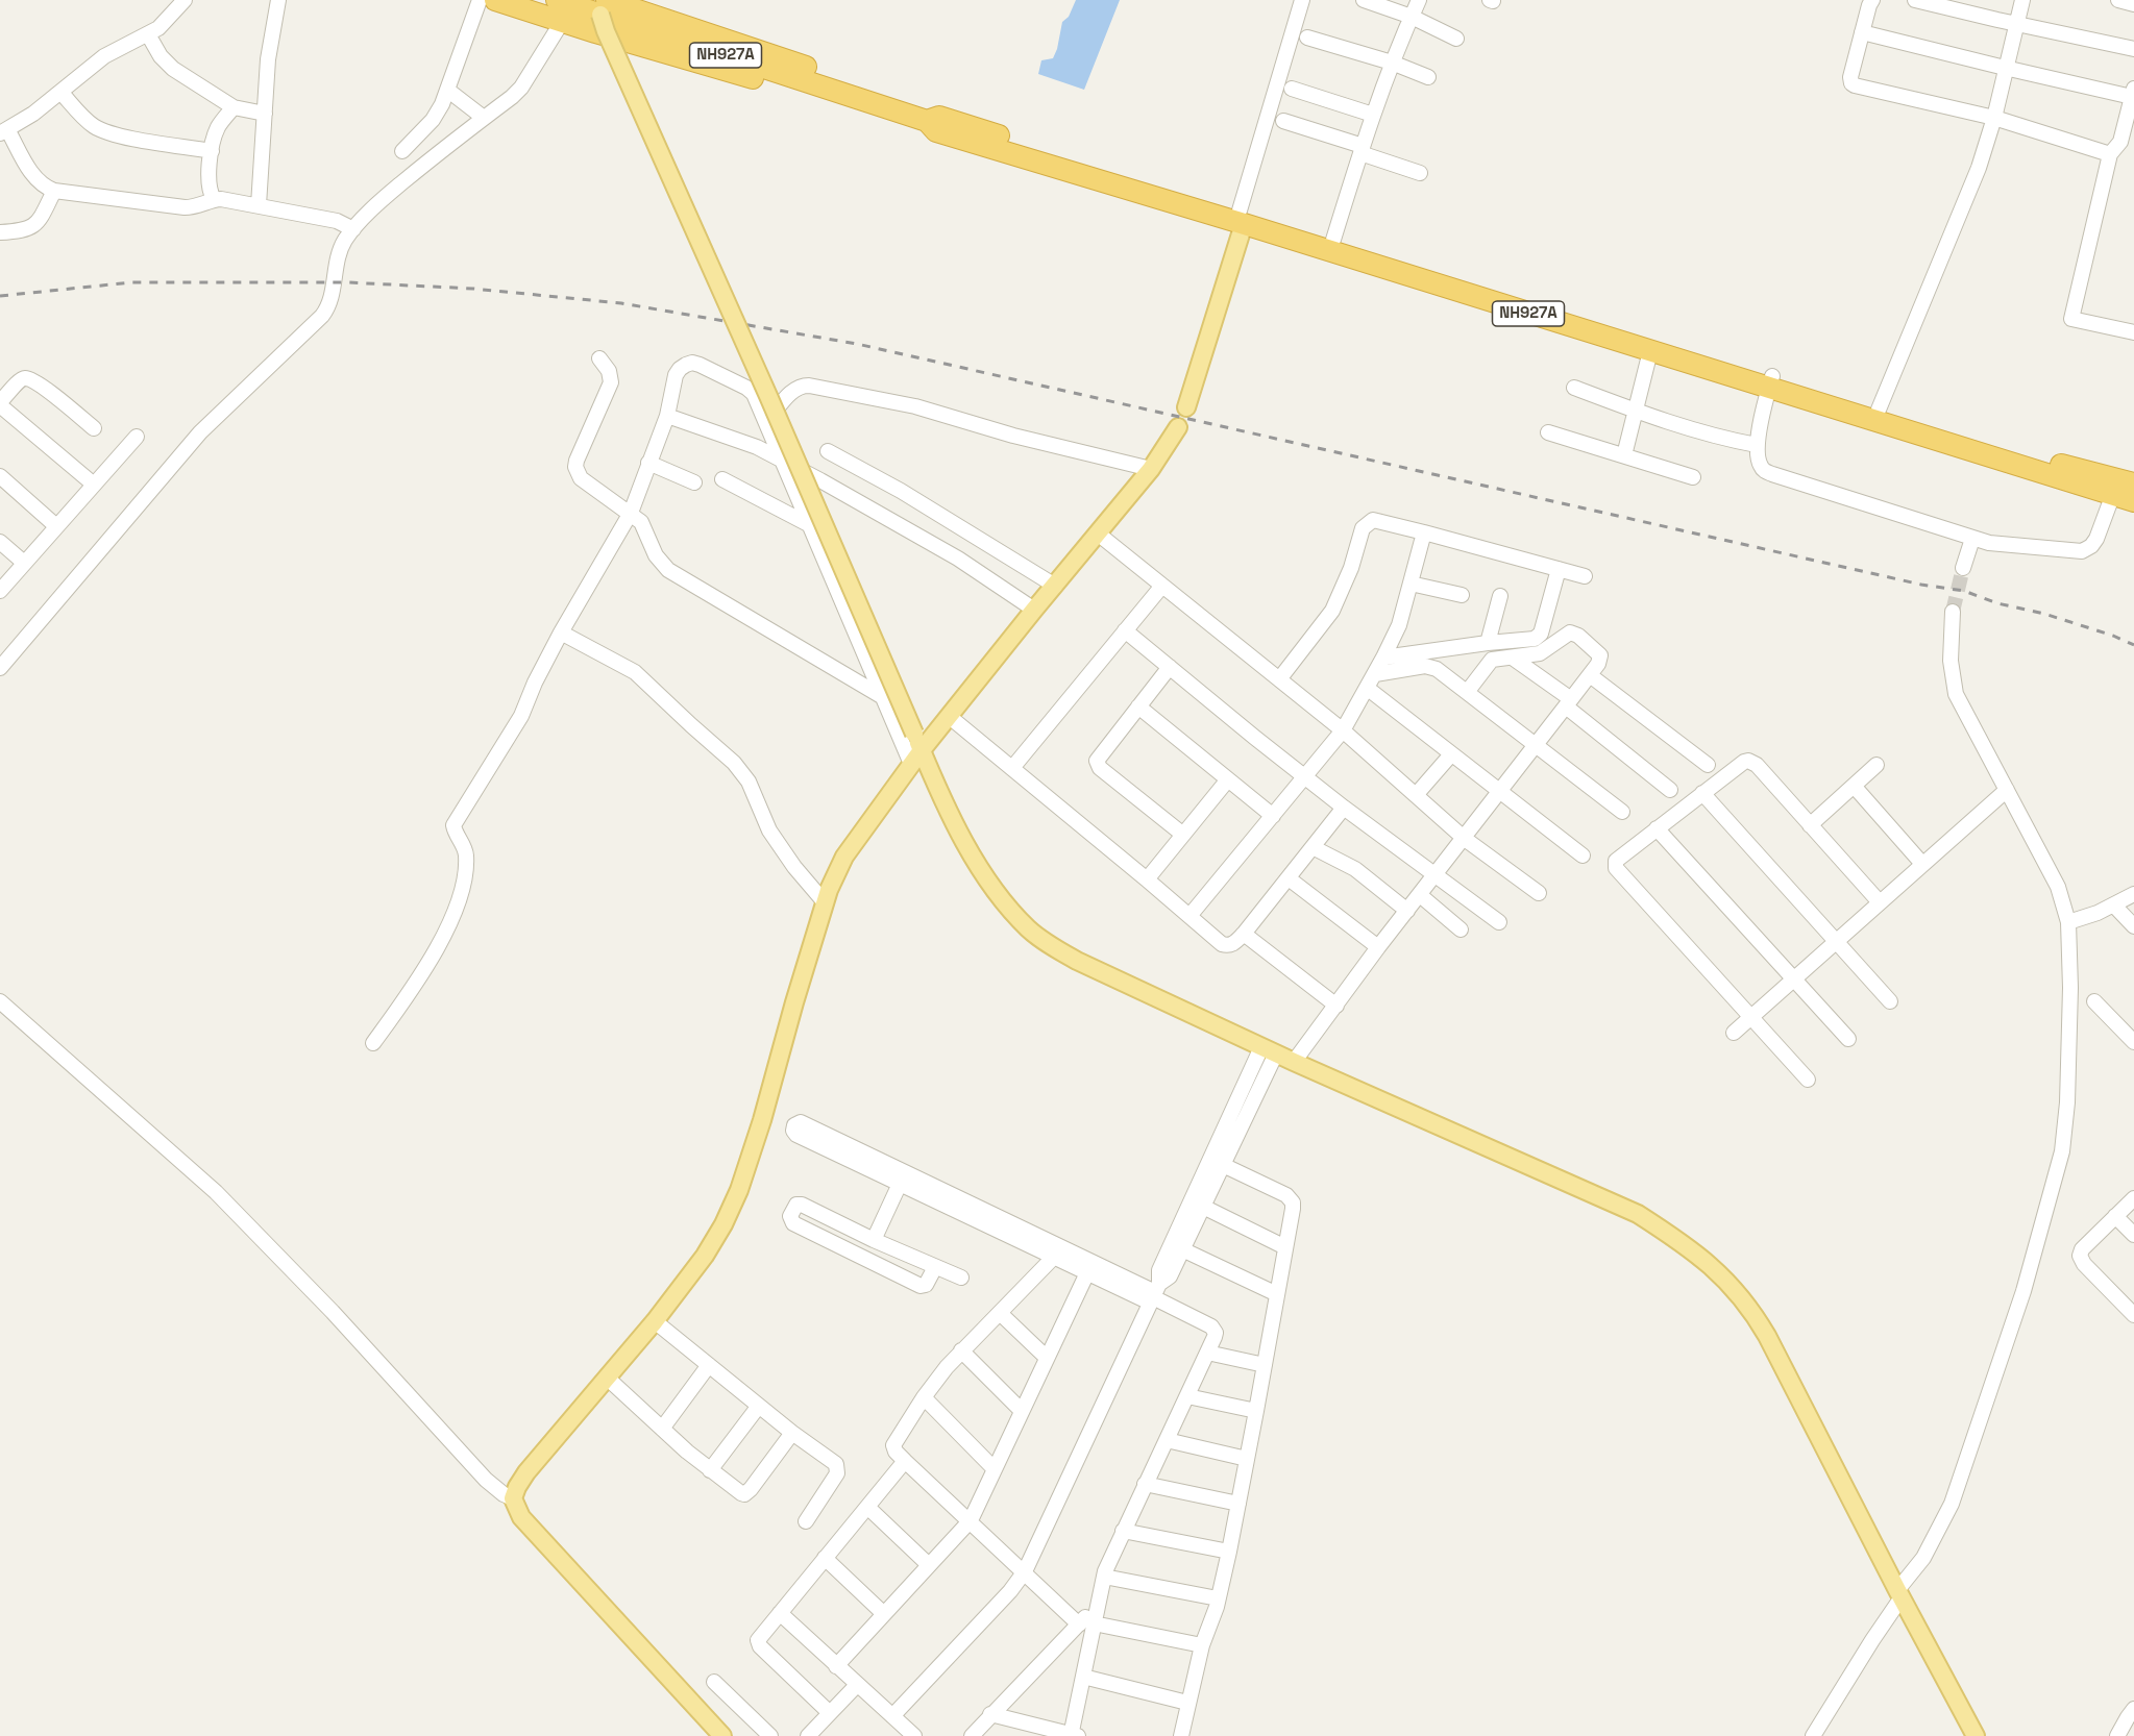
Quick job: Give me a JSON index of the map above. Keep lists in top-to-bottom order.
{
  "streets": {
    "highway": ["NH927A"]
  }
}
